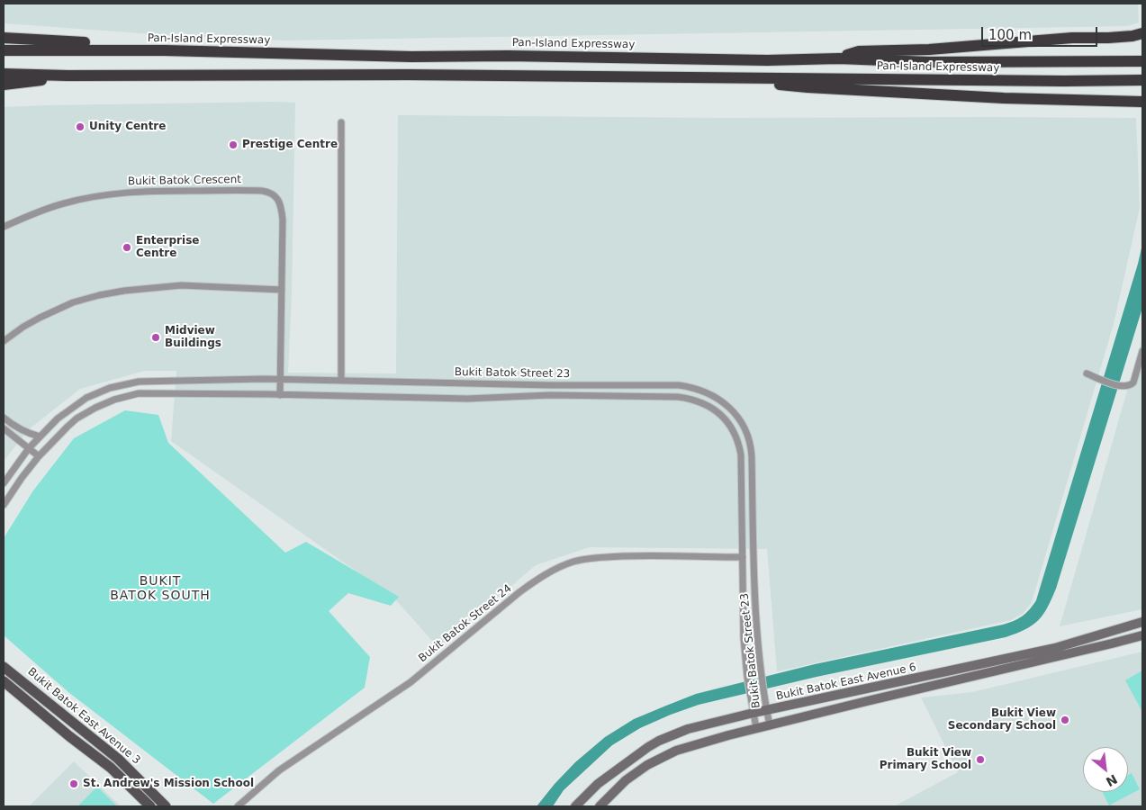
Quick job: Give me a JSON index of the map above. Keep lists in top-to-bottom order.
{
  "streets": {
    "highway": ["Pan-Island Expressway"],
    "main road": ["Bukit Batok East Avenue 6", "Bukit Batok East Avenue 3"],
    "street": ["Bukit Batok Crescent", "Bukit Batok Street 23", "Bukit Batok Street 24"]
  },
  "crossings": [
    ["Bukit Batok Crescent", "Bukit Batok Street 23"],
    ["Bukit Batok Street 23", "Bukit Batok Street 24"],
    ["Bukit Batok Street 23", "Bukit Batok East Avenue 6"]
  ],
  "districts": ["BUKIT BATOK SOUTH"],
  "places": [
    "Unity Centre",
    "Prestige Centre",
    "Enterprise Centre",
    "Midview Buildings",
    "Bukit View Secondary School",
    "Bukit View Primary School",
    "St. Andrew's Mission School"
  ],
  "scale_bar": "100 m",
  "north": "bottom right"
}
